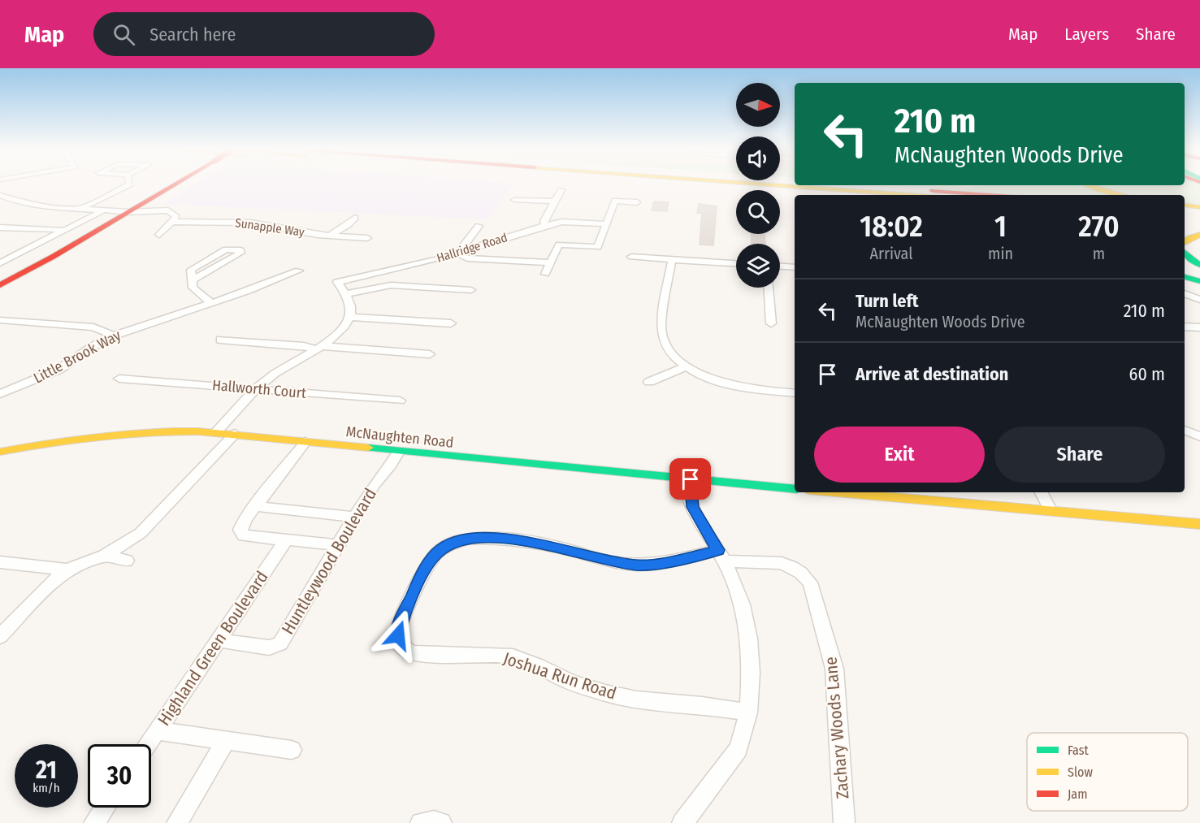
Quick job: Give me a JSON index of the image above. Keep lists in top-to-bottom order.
{
  "streets": {
    "main road": ["McNaughten Road"],
    "street": [
      "Sunapple Way",
      "Hallridge Road",
      "Little Brook Way",
      "Hallworth Court",
      "Huntleywood Boulevard",
      "Highland Green Boulevard",
      "Joshua Run Road",
      "Zachary Woods Lane"
    ]
  },
  "crossings": [
    ["McNaughten Road", "Huntleywood Boulevard"],
    ["Huntleywood Boulevard", "Highland Green Boulevard"],
    ["Joshua Run Road", "Zachary Woods Lane"]
  ],
  "legend": ["Fast", "Slow", "Jam"],
  "north": "right",
  "page": {
    "header": "Map",
    "search": "Search here",
    "nav": ["Map", "Layers", "Share"],
    "turn": ["210 m", "McNaughten Woods Drive"],
    "eta": [
      "18:02",
      "Arrival",
      "1",
      "min",
      "270",
      "m"
    ],
    "list": [
      {
        "name": "Turn left",
        "note": "McNaughten Woods Drive",
        "value": "210 m"
      },
      {
        "name": "Arrive at destination",
        "value": "60 m"
      }
    ],
    "buttons": ["Exit", "Share"],
    "speed": "21 km/h",
    "limit": "30"
  }
}
